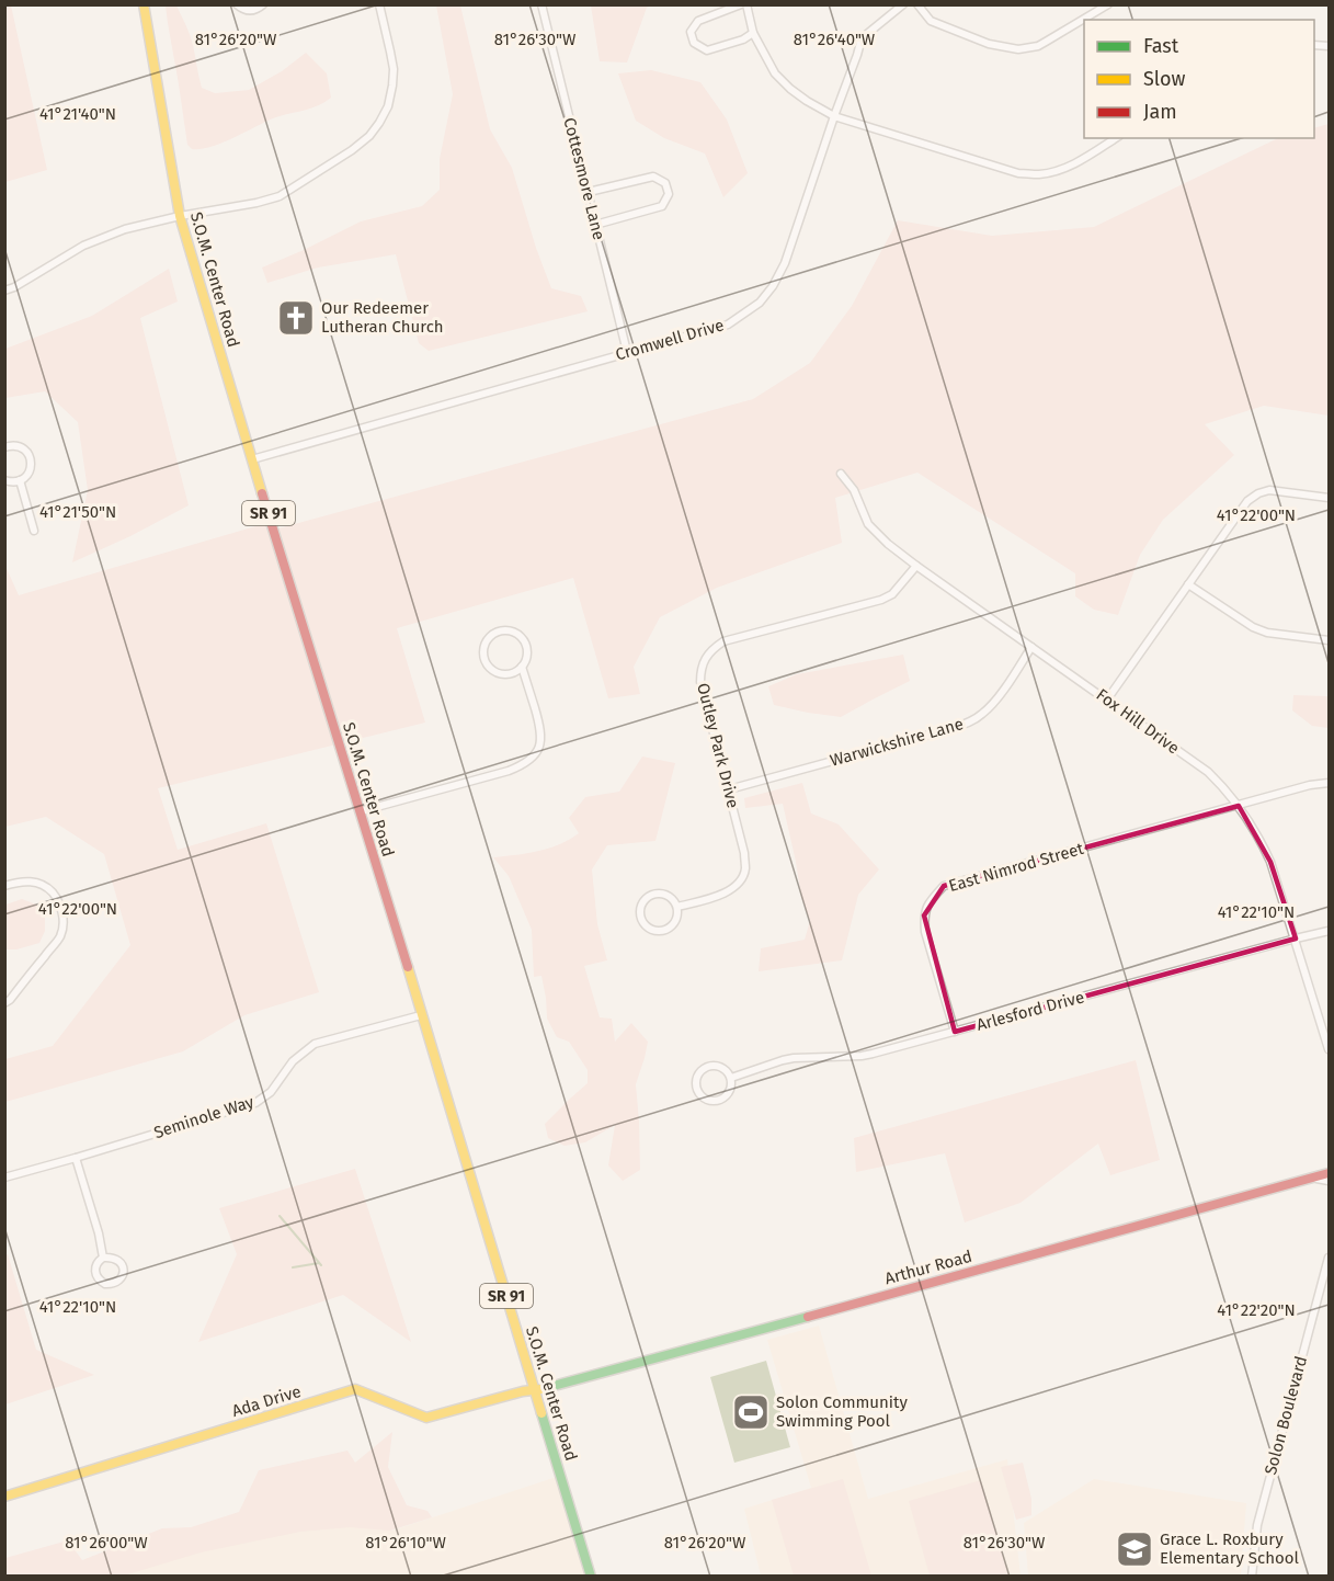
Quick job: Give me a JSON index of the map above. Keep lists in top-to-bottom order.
{
  "streets": {
    "main road": [
      "S.O.M. Center Road",
      "SR 91",
      "Arthur Road",
      "Ada Drive"
    ],
    "street": [
      "Cottesmore Lane",
      "Cromwell Drive",
      "Fox Hill Drive",
      "Warwickshire Lane",
      "Outley Park Drive",
      "East Nimrod Street",
      "Arlesford Drive",
      "Seminole Way",
      "Solon Boulevard"
    ]
  },
  "crossings": [
    ["Cottesmore Lane", "Cromwell Drive"],
    ["S.O.M. Center Road", "Cromwell Drive"],
    ["S.O.M. Center Road", "Seminole Way"],
    ["S.O.M. Center Road", "Arthur Road"],
    ["S.O.M. Center Road", "Ada Drive"],
    ["Fox Hill Drive", "Warwickshire Lane"],
    ["Fox Hill Drive", "Outley Park Drive"],
    ["Fox Hill Drive", "East Nimrod Street"],
    ["Fox Hill Drive", "Arlesford Drive"],
    ["Warwickshire Lane", "Outley Park Drive"],
    ["East Nimrod Street", "Arlesford Drive"],
    ["Arthur Road", "Ada Drive"]
  ],
  "places": {
    "church": ["Our Redeemer Lutheran Church"],
    "sports": ["Solon Community Swimming Pool"],
    "school or university": ["Grace L. Roxbury Elementary School"]
  },
  "legend": ["Fast", "Slow", "Jam"],
  "coordinates": [
    "81°26'20\"W",
    "81°26'30\"W",
    "81°26'40\"W",
    "41°21'40\"N",
    "41°21'50\"N",
    "41°22'00\"N",
    "41°22'10\"N",
    "41°22'20\"N",
    "81°26'00\"W",
    "81°26'10\"W"
  ]
}
